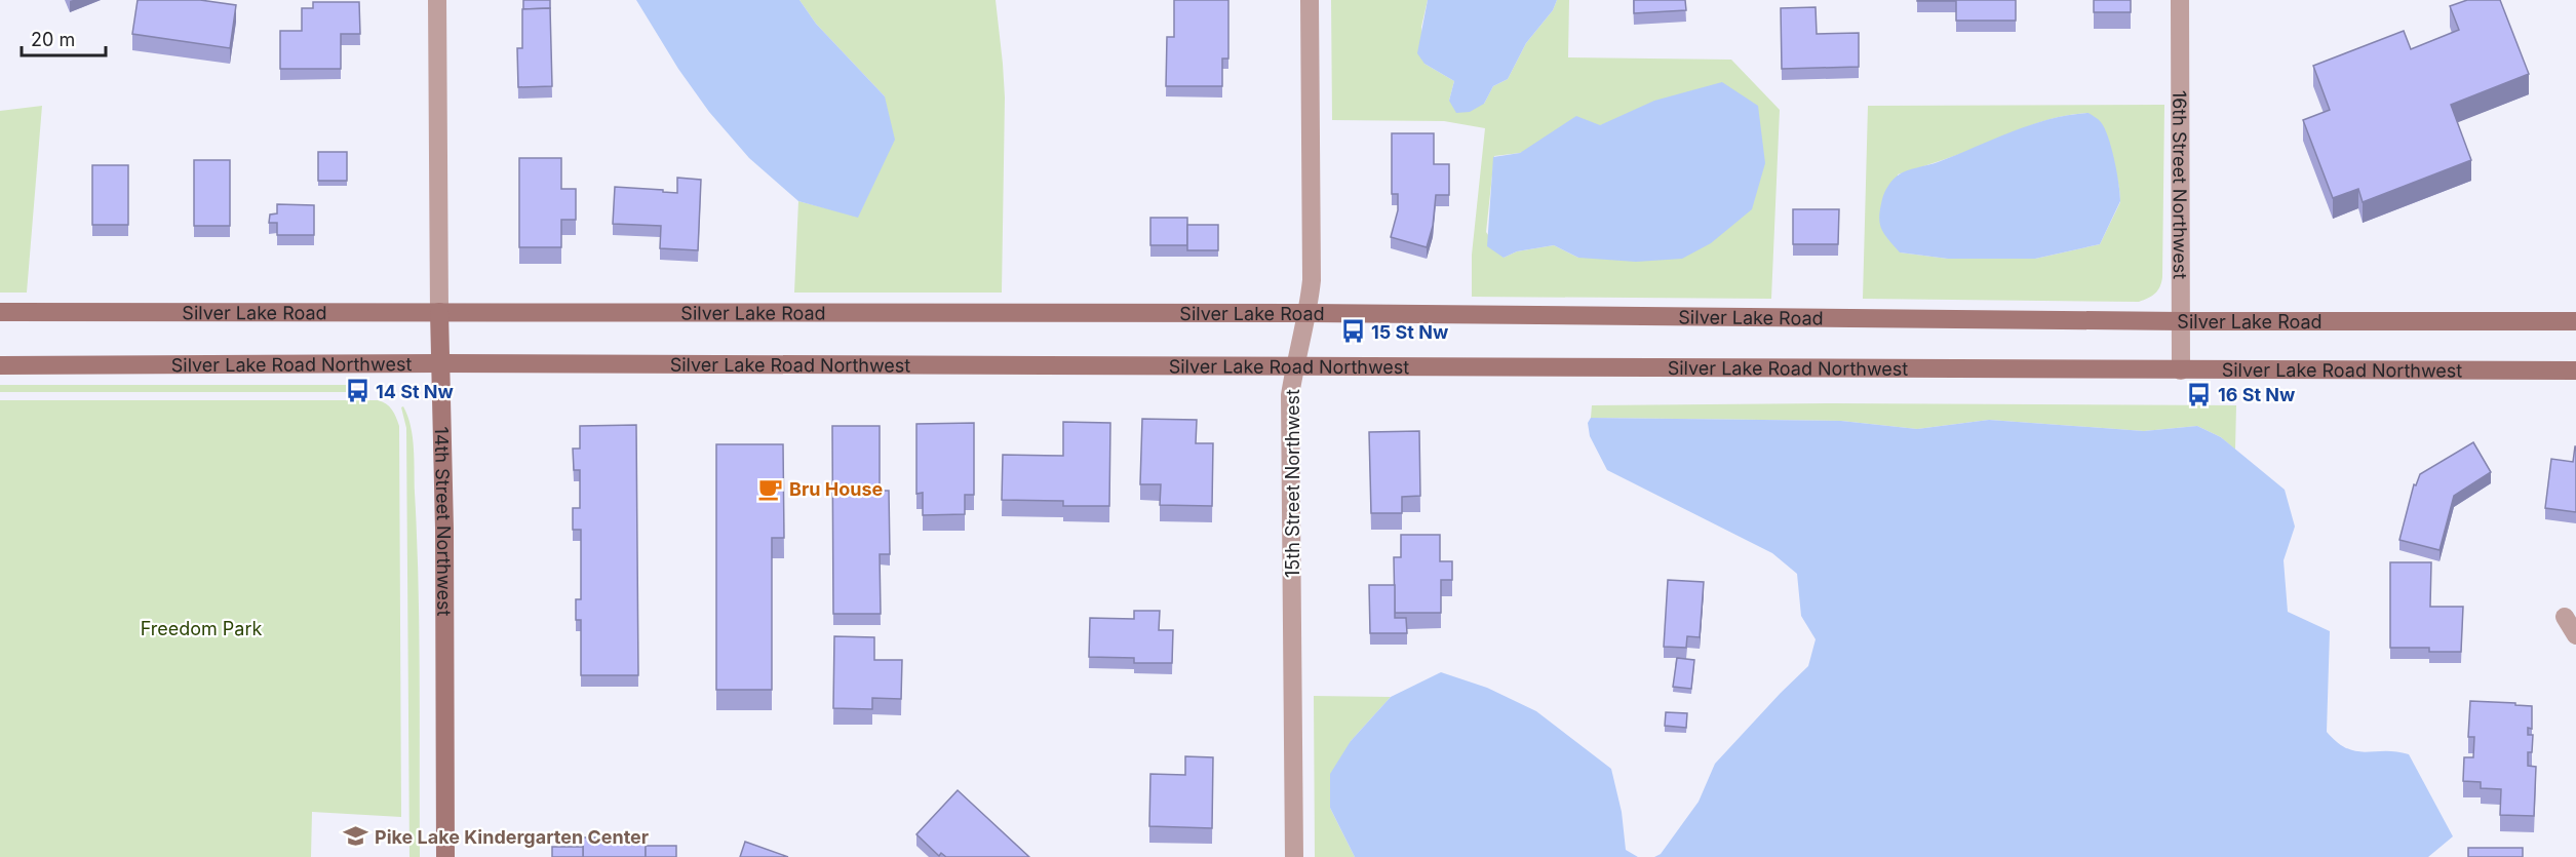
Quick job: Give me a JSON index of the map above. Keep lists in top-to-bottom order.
{
  "streets": {
    "main road": ["Silver Lake Road", "Silver Lake Road Northwest", "14th Street Northwest"],
    "street": ["16th Street Northwest", "15th Street Northwest"]
  },
  "crossings": [
    ["16th Street Northwest", "Silver Lake Road"],
    ["16th Street Northwest", "Silver Lake Road Northwest"],
    ["Silver Lake Road", "15th Street Northwest"],
    ["Silver Lake Road", "14th Street Northwest"],
    ["Silver Lake Road Northwest", "15th Street Northwest"],
    ["Silver Lake Road Northwest", "14th Street Northwest"]
  ],
  "parks": ["Freedom Park"],
  "places": {
    "bus stop": ["15 St Nw", "14 St Nw", "16 St Nw"],
    "cafe": ["Bru House"],
    "school or university": ["Pike Lake Kindergarten Center"]
  },
  "scale_bar": "20 m"
}
